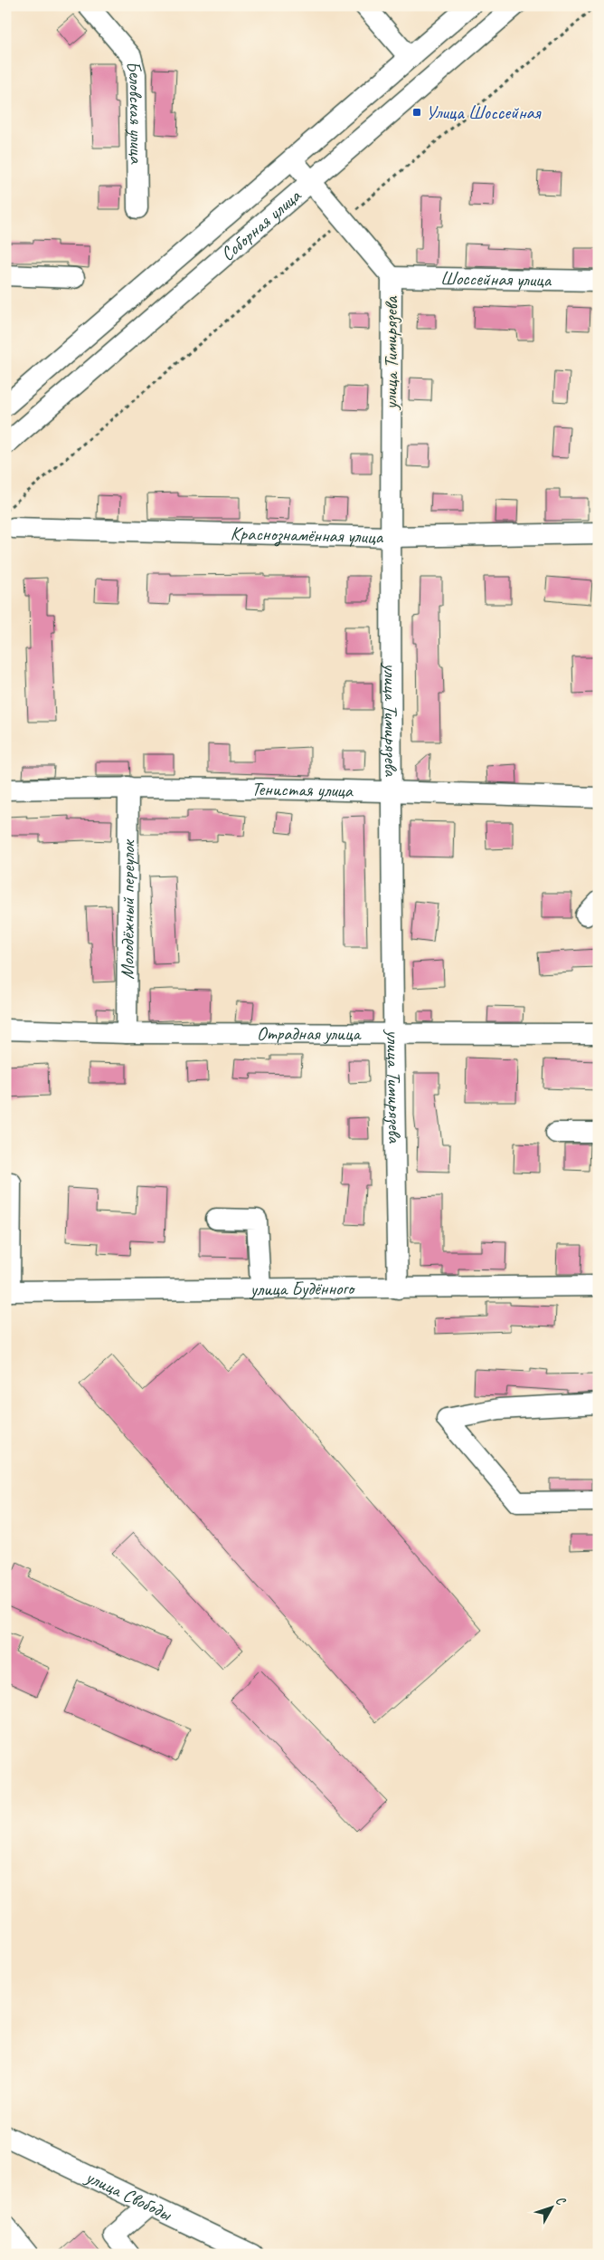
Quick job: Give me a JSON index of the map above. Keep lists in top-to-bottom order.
{
  "streets": {
    "street": [
      "Беловская улица",
      "Соборная улица",
      "Шоссейная улица",
      "улица Тимирязева",
      "Краснознамённая улица",
      "Тенистая улица",
      "Молодёжный переулок",
      "Отрадная улица",
      "улица Будённого",
      "улица Свободы"
    ]
  },
  "crossings": [
    ["Соборная улица", "улица Тимирязева"],
    ["Шоссейная улица", "улица Тимирязева"],
    ["улица Тимирязева", "Краснознамённая улица"],
    ["улица Тимирязева", "Тенистая улица"],
    ["улица Тимирязева", "Отрадная улица"],
    ["улица Тимирязева", "улица Будённого"],
    ["Тенистая улица", "Молодёжный переулок"],
    ["Молодёжный переулок", "Отрадная улица"]
  ],
  "places": {
    "transit": ["Улица Шоссейная"]
  },
  "north": "top right"
}
